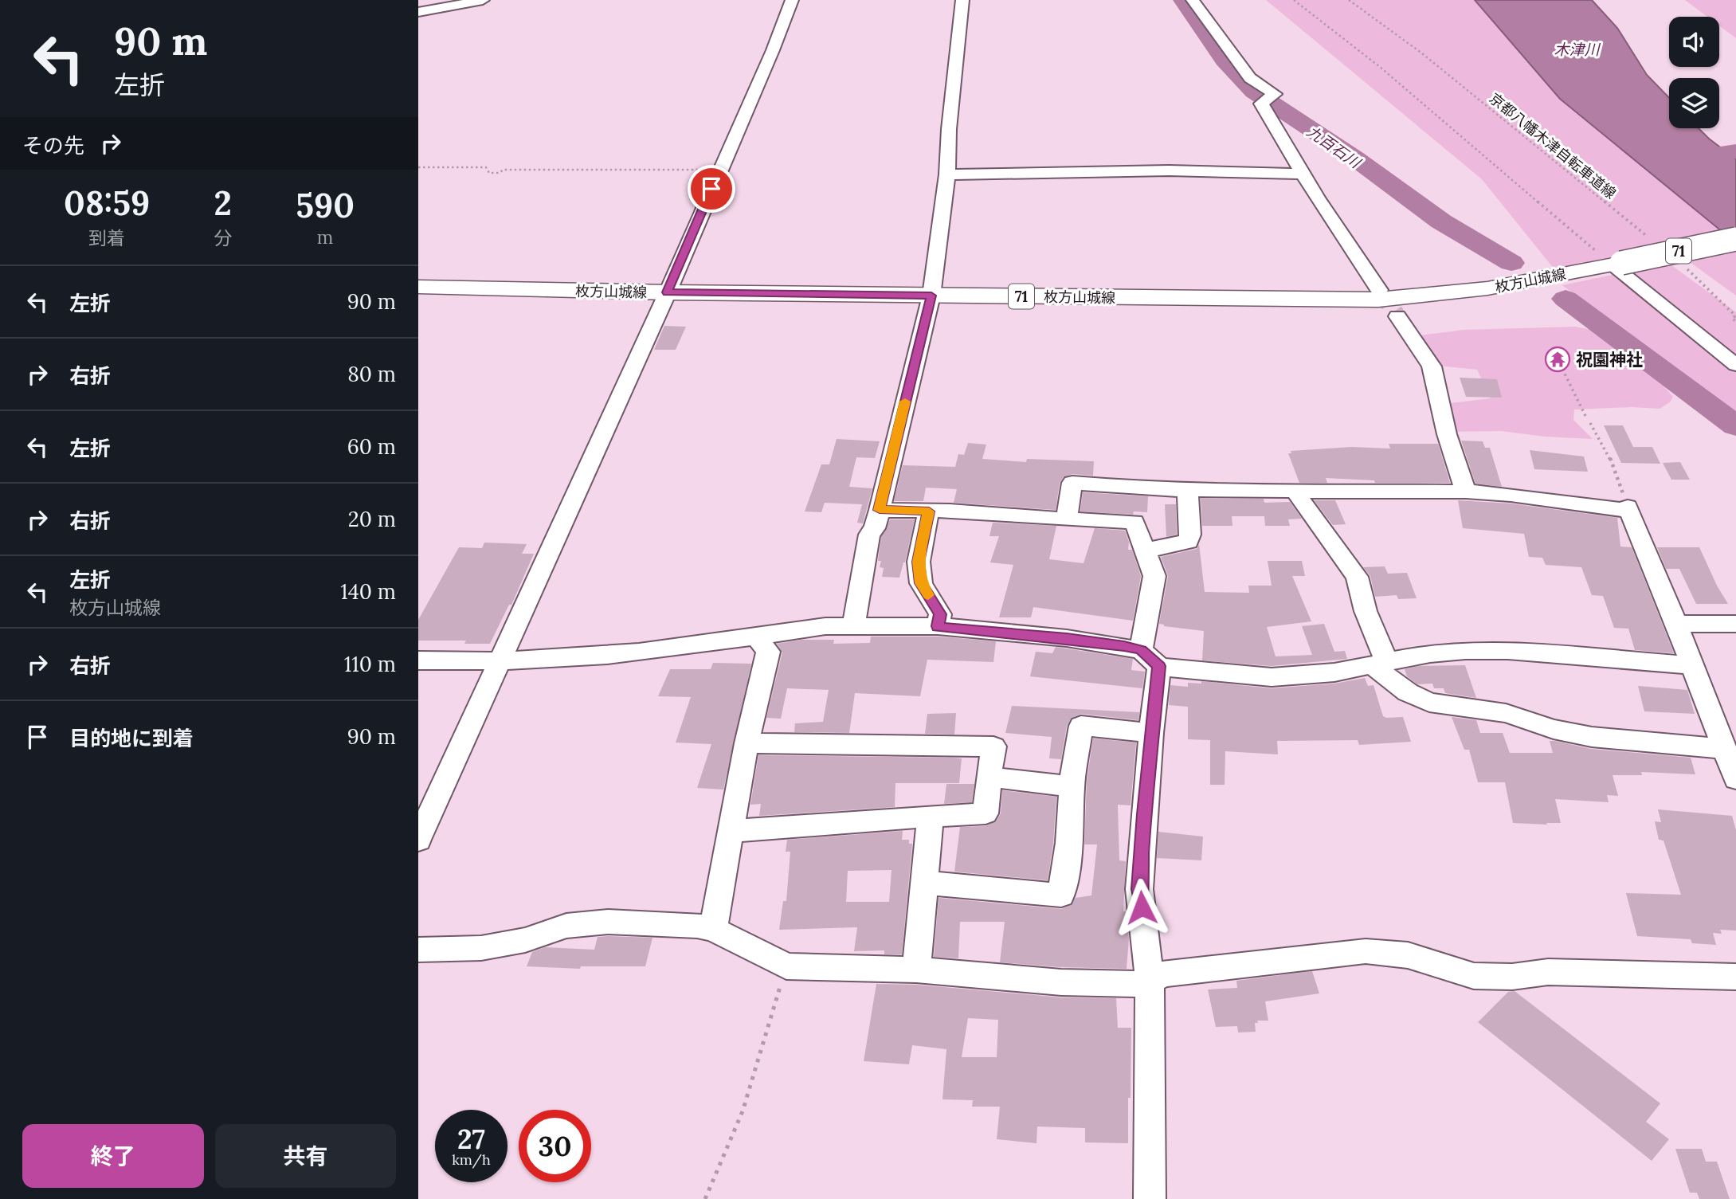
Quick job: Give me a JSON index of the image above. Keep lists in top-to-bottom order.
{
  "streets": {
    "main road": ["71", "枚方山城線"],
    "path": ["京都八幡木津自転車道線"]
  },
  "water": ["木津川", "九百石川"],
  "places": {
    "temple": ["祝園神社"]
  },
  "page": {
    "turn": ["90 m", "左折"],
    "then": "その先",
    "eta": [
      "08:59",
      "到着",
      "2",
      "分",
      "590",
      "m"
    ],
    "list": [
      {
        "name": "左折",
        "value": "90 m"
      },
      {
        "name": "右折",
        "value": "80 m"
      },
      {
        "name": "左折",
        "value": "60 m"
      },
      {
        "name": "右折",
        "value": "20 m"
      },
      {
        "name": "左折",
        "note": "枚方山城線",
        "value": "140 m"
      },
      {
        "name": "右折",
        "value": "110 m"
      },
      {
        "name": "目的地に到着",
        "value": "90 m"
      }
    ],
    "speed": "27 km/h",
    "limit": "30",
    "buttons": ["終了", "共有"]
  }
}
